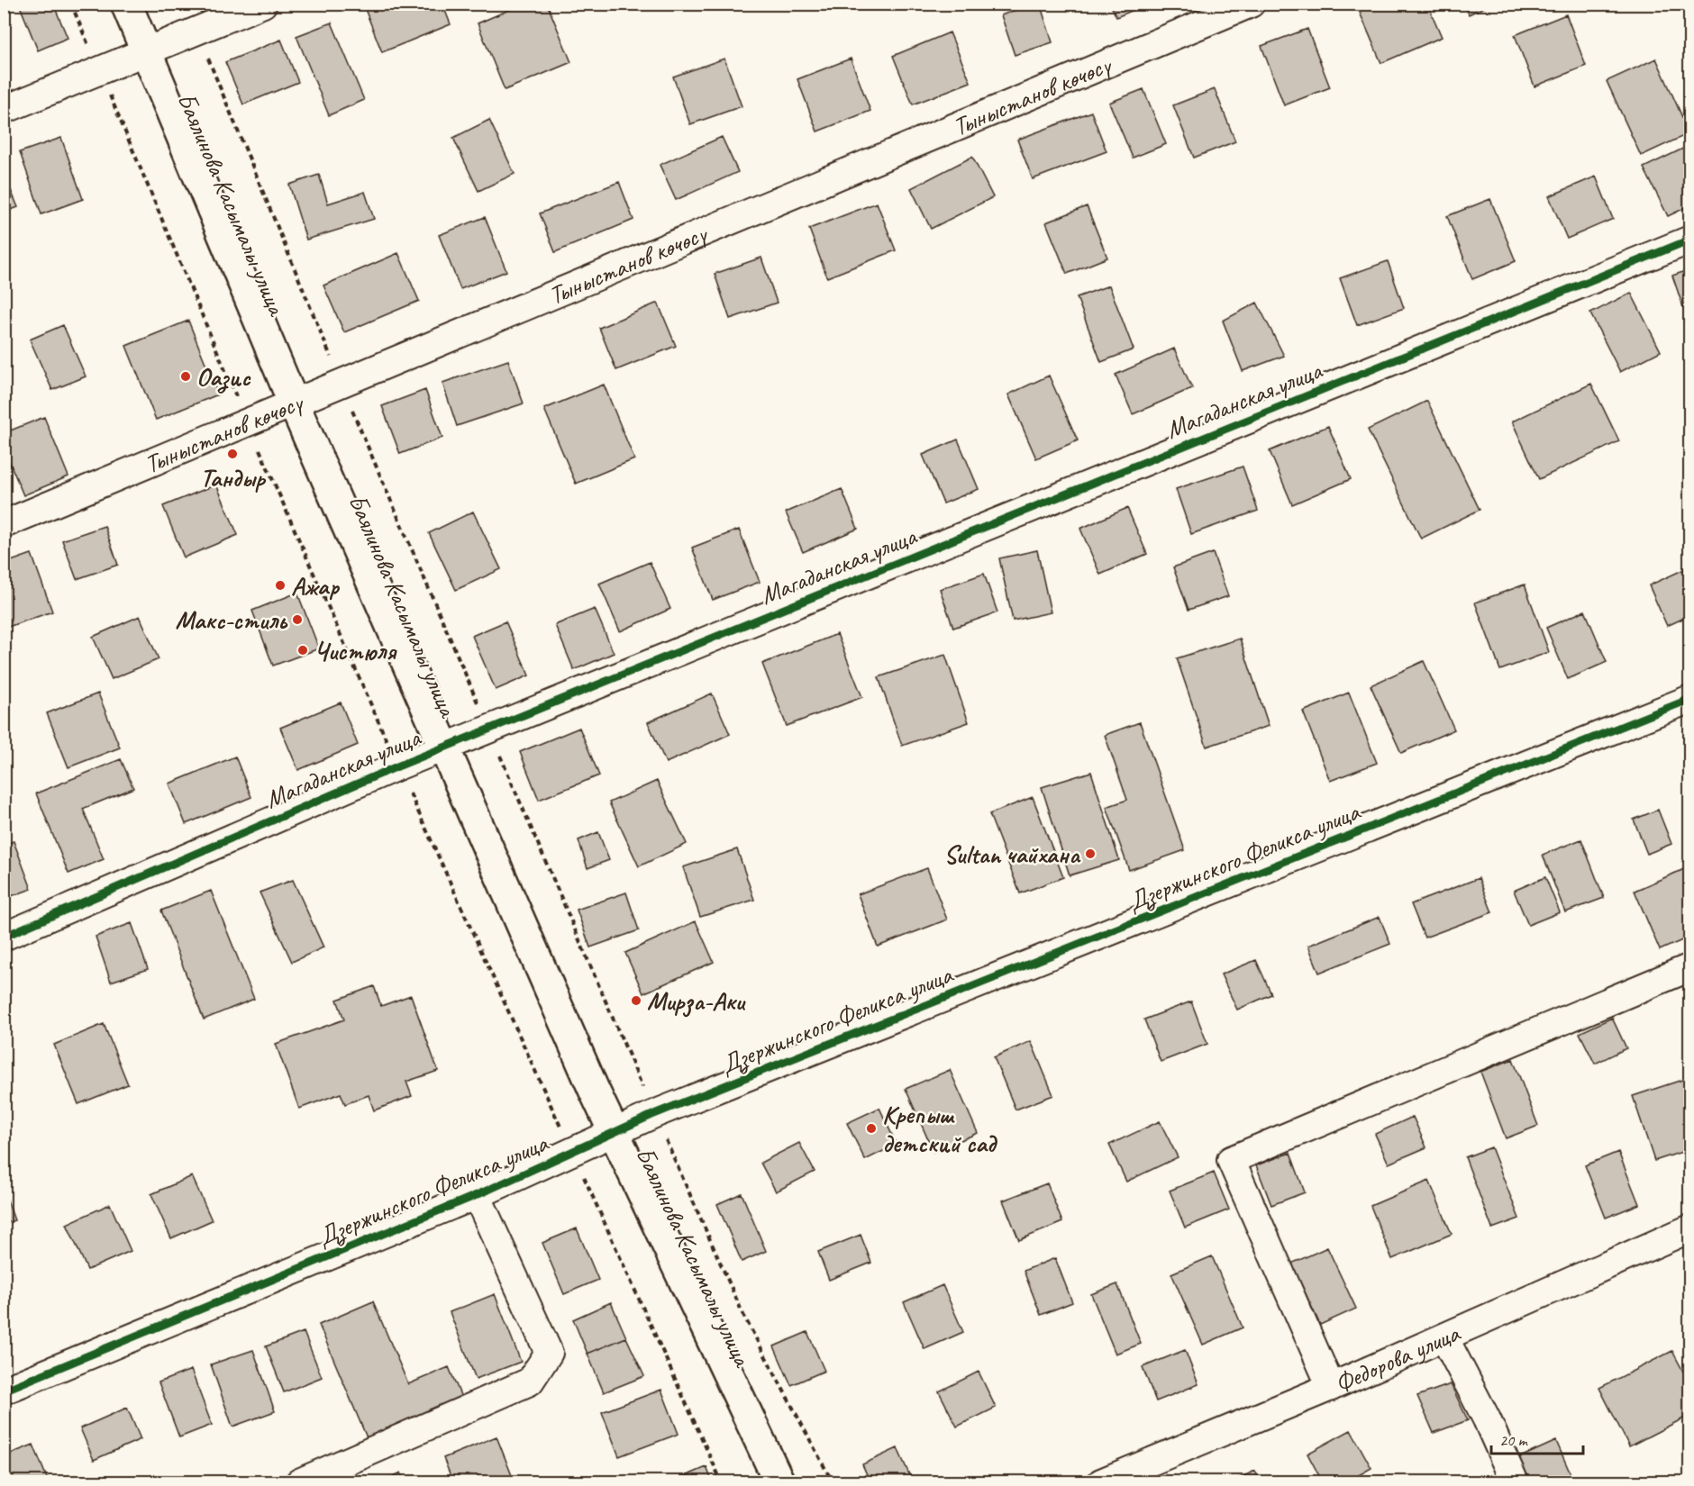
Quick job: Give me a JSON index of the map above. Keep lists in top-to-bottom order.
{
  "streets": {
    "main road": ["Баялинова Касымалы улица"],
    "street": [
      "Тыныстанов көчөсү",
      "Магаданская улица",
      "Дзержинского Феликса улица",
      "Федорова улица"
    ]
  },
  "crossings": [
    ["Тыныстанов көчөсү", "Баялинова Касымалы улица"],
    ["Баялинова Касымалы улица", "Магаданская улица"],
    ["Баялинова Касымалы улица", "Дзержинского Феликса улица"]
  ],
  "places": [
    "Оазис",
    "Тандыр",
    "Ажар",
    "Макс-стиль",
    "Чистюля",
    "Sultan чайхана",
    "Мирза-Аки",
    "Крепыш детский сад"
  ],
  "scale_bar": "20 m"
}
